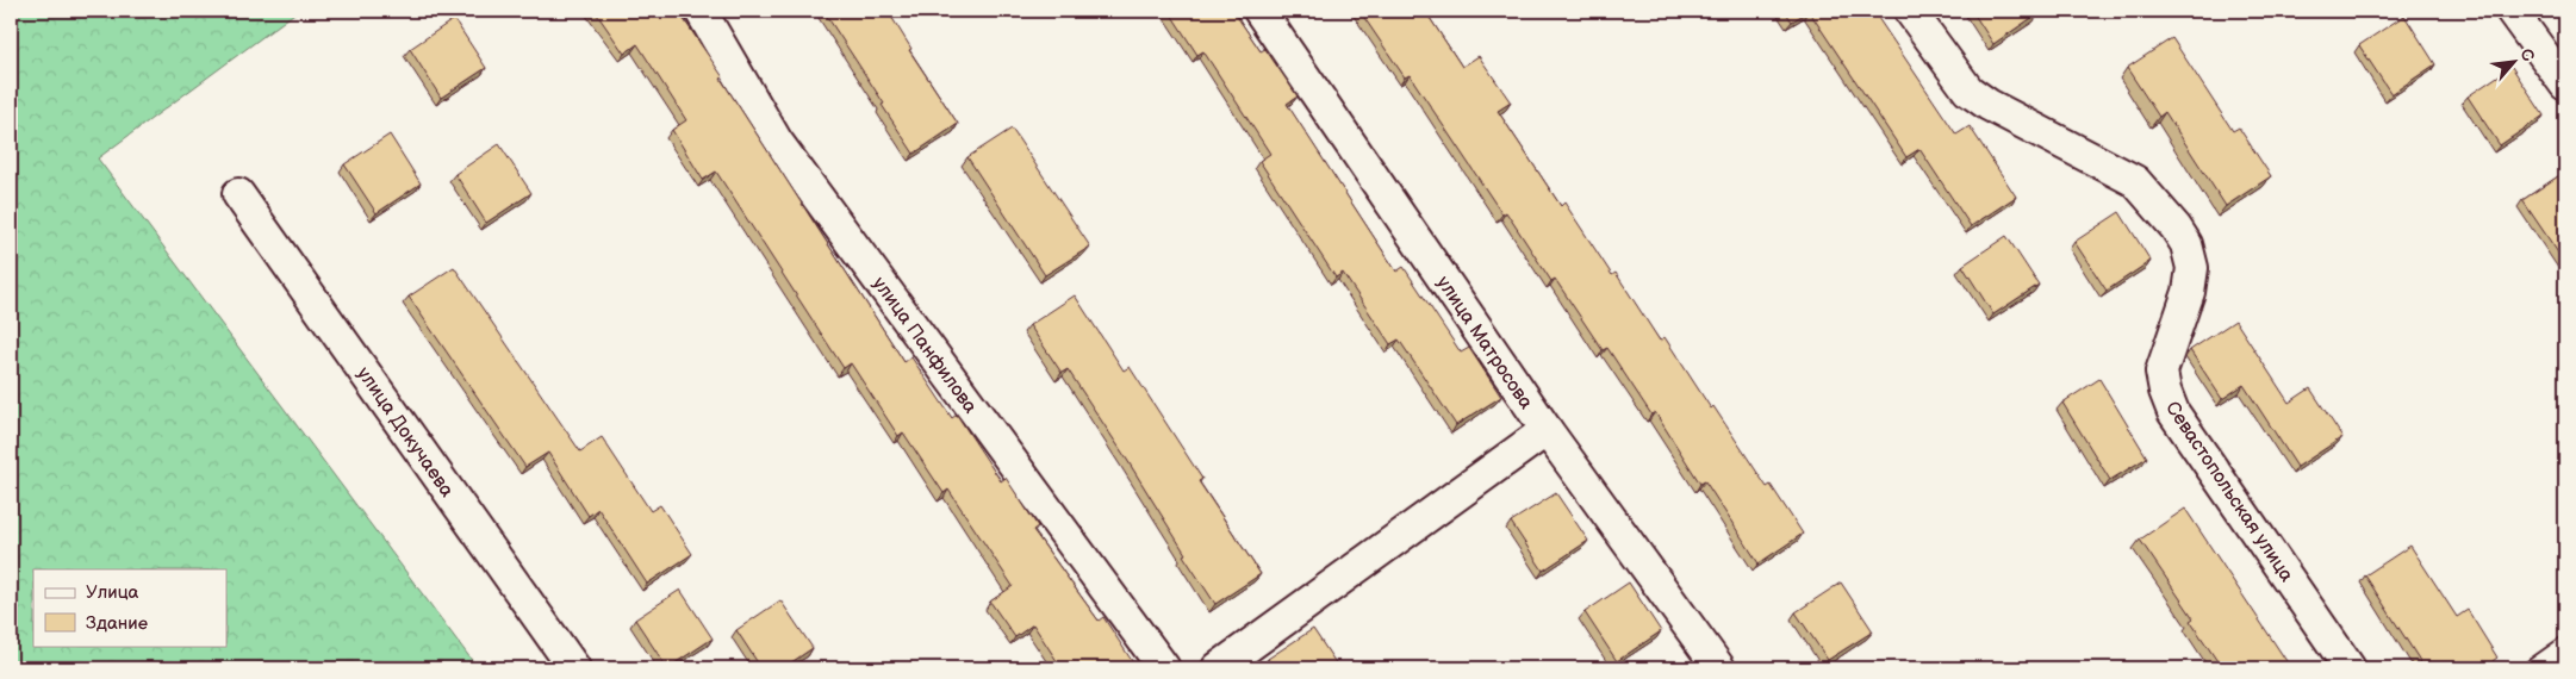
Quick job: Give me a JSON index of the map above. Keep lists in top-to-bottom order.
{
  "streets": {
    "street": [
      "улица Матросова",
      "улица Панфилова",
      "улица Докучаева",
      "Севастопольская улица"
    ]
  },
  "legend": ["Улица", "Здание"],
  "north": "top right"
}
